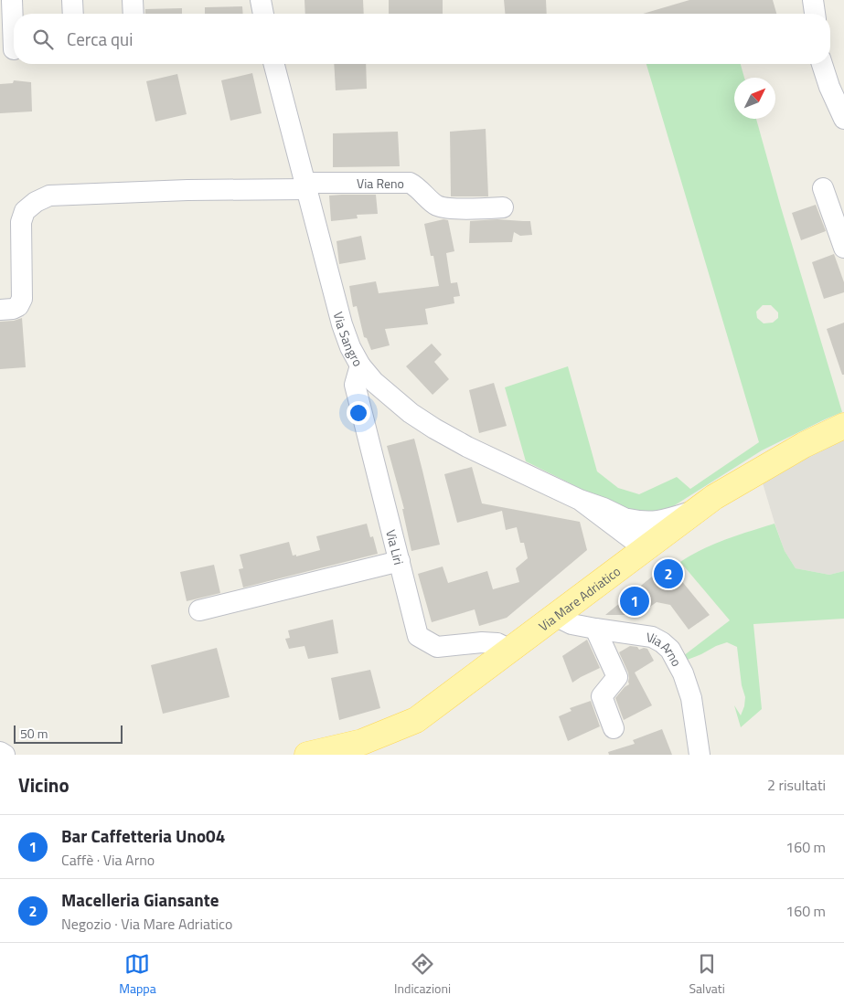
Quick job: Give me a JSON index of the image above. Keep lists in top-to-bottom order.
{
  "streets": {
    "main road": ["Via Mare Adriatico"],
    "street": [
      "Via Reno",
      "Via Sangro",
      "Via Liri",
      "Via Arno"
    ]
  },
  "crossings": [
    ["Via Reno", "Via Sangro"],
    ["Via Sangro", "Via Liri"],
    ["Via Sangro", "Via Mare Adriatico"],
    ["Via Liri", "Via Mare Adriatico"],
    ["Via Mare Adriatico", "Via Arno"]
  ],
  "scale_bar": "50 m",
  "north": "top right",
  "page": {
    "search": "Cerca qui",
    "pins": ["2", "1"],
    "scale": "50 m",
    "heading": ["Vicino", "2 risultati"],
    "list": [
      {
        "mark": "1",
        "name": "Bar Caffetteria Uno04",
        "note": "Caffè · Via Arno",
        "value": "160 m"
      },
      {
        "mark": "2",
        "name": "Macelleria Giansante",
        "note": "Negozio · Via Mare Adriatico",
        "value": "160 m"
      }
    ],
    "nav": ["Mappa", "Indicazioni", "Salvati"]
  }
}
